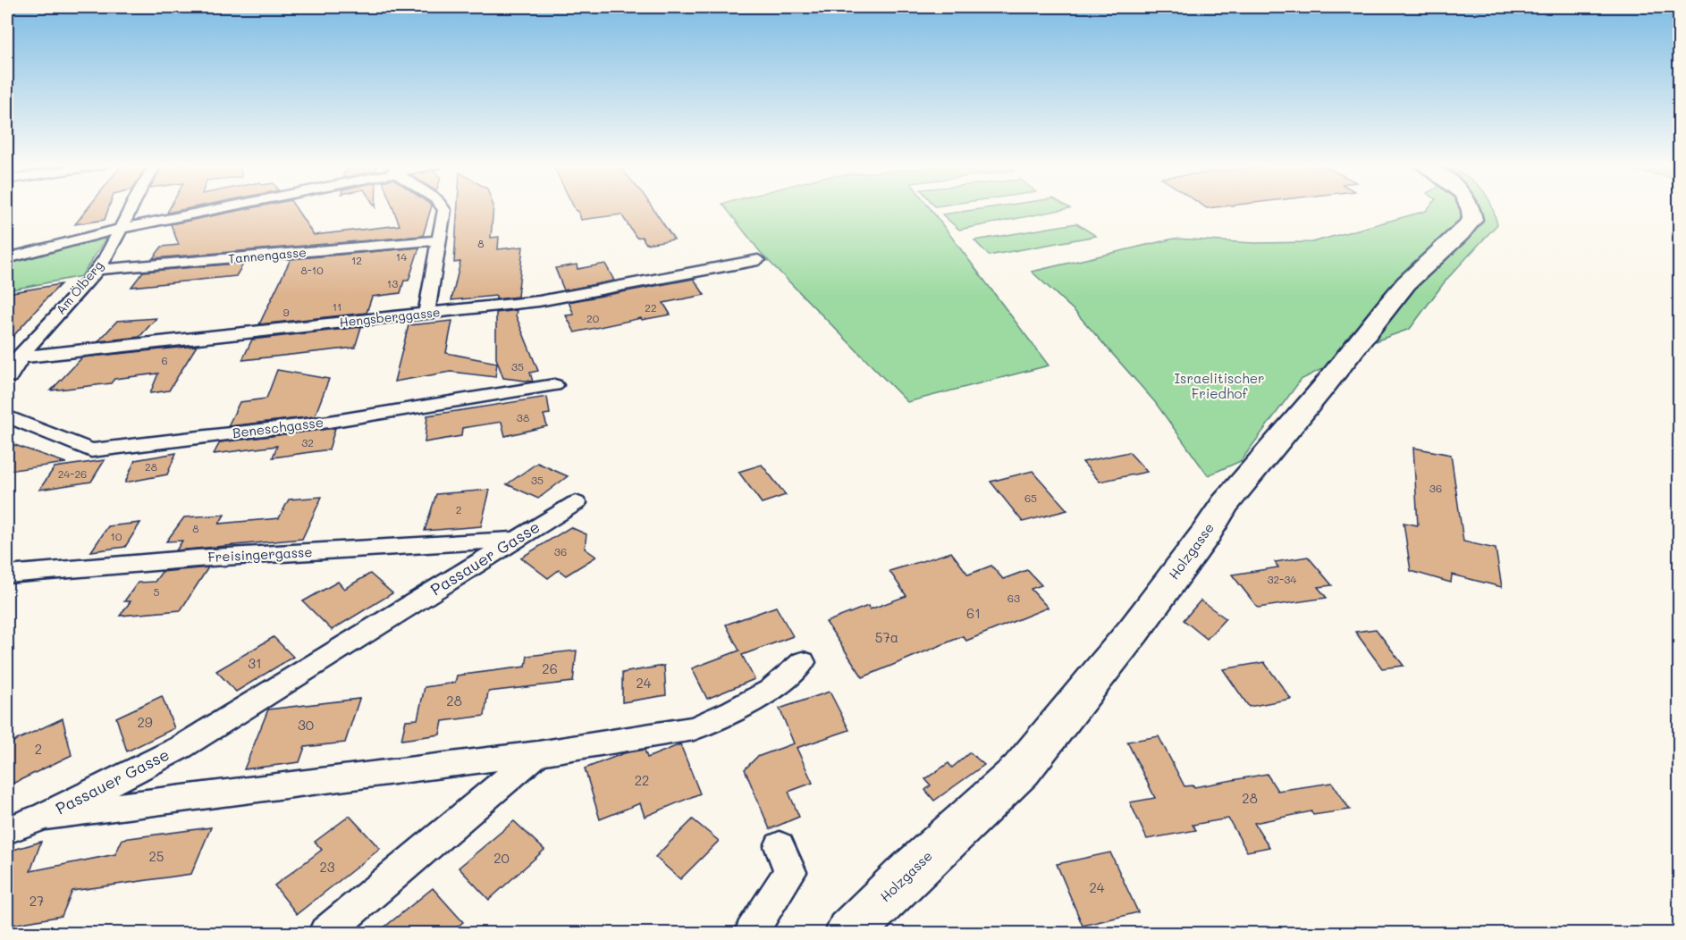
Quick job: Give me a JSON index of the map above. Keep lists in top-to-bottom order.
{
  "streets": {
    "street": [
      "Tannengasse",
      "Am Ölberg",
      "Hengsberggasse",
      "Beneschgasse",
      "Holzgasse",
      "Freisingergasse",
      "Passauer Gasse"
    ]
  },
  "crossings": [
    ["Tannengasse", "Am Ölberg"],
    ["Am Ölberg", "Hengsberggasse"],
    ["Freisingergasse", "Passauer Gasse"]
  ],
  "parks": ["Israelitischer Friedhof"],
  "house_numbers": [
    "8",
    "14",
    "12",
    "8-10",
    "13",
    "11",
    "22",
    "9",
    "20",
    "6",
    "35",
    "38",
    "32",
    "28",
    "24-26",
    "35",
    "36",
    "65",
    "2",
    "8",
    "10",
    "36",
    "32-34",
    "5",
    "63",
    "61",
    "57a",
    "31",
    "26",
    "24",
    "28",
    "29",
    "30",
    "2",
    "22",
    "28",
    "25",
    "20",
    "23",
    "24",
    "27"
  ]
}
